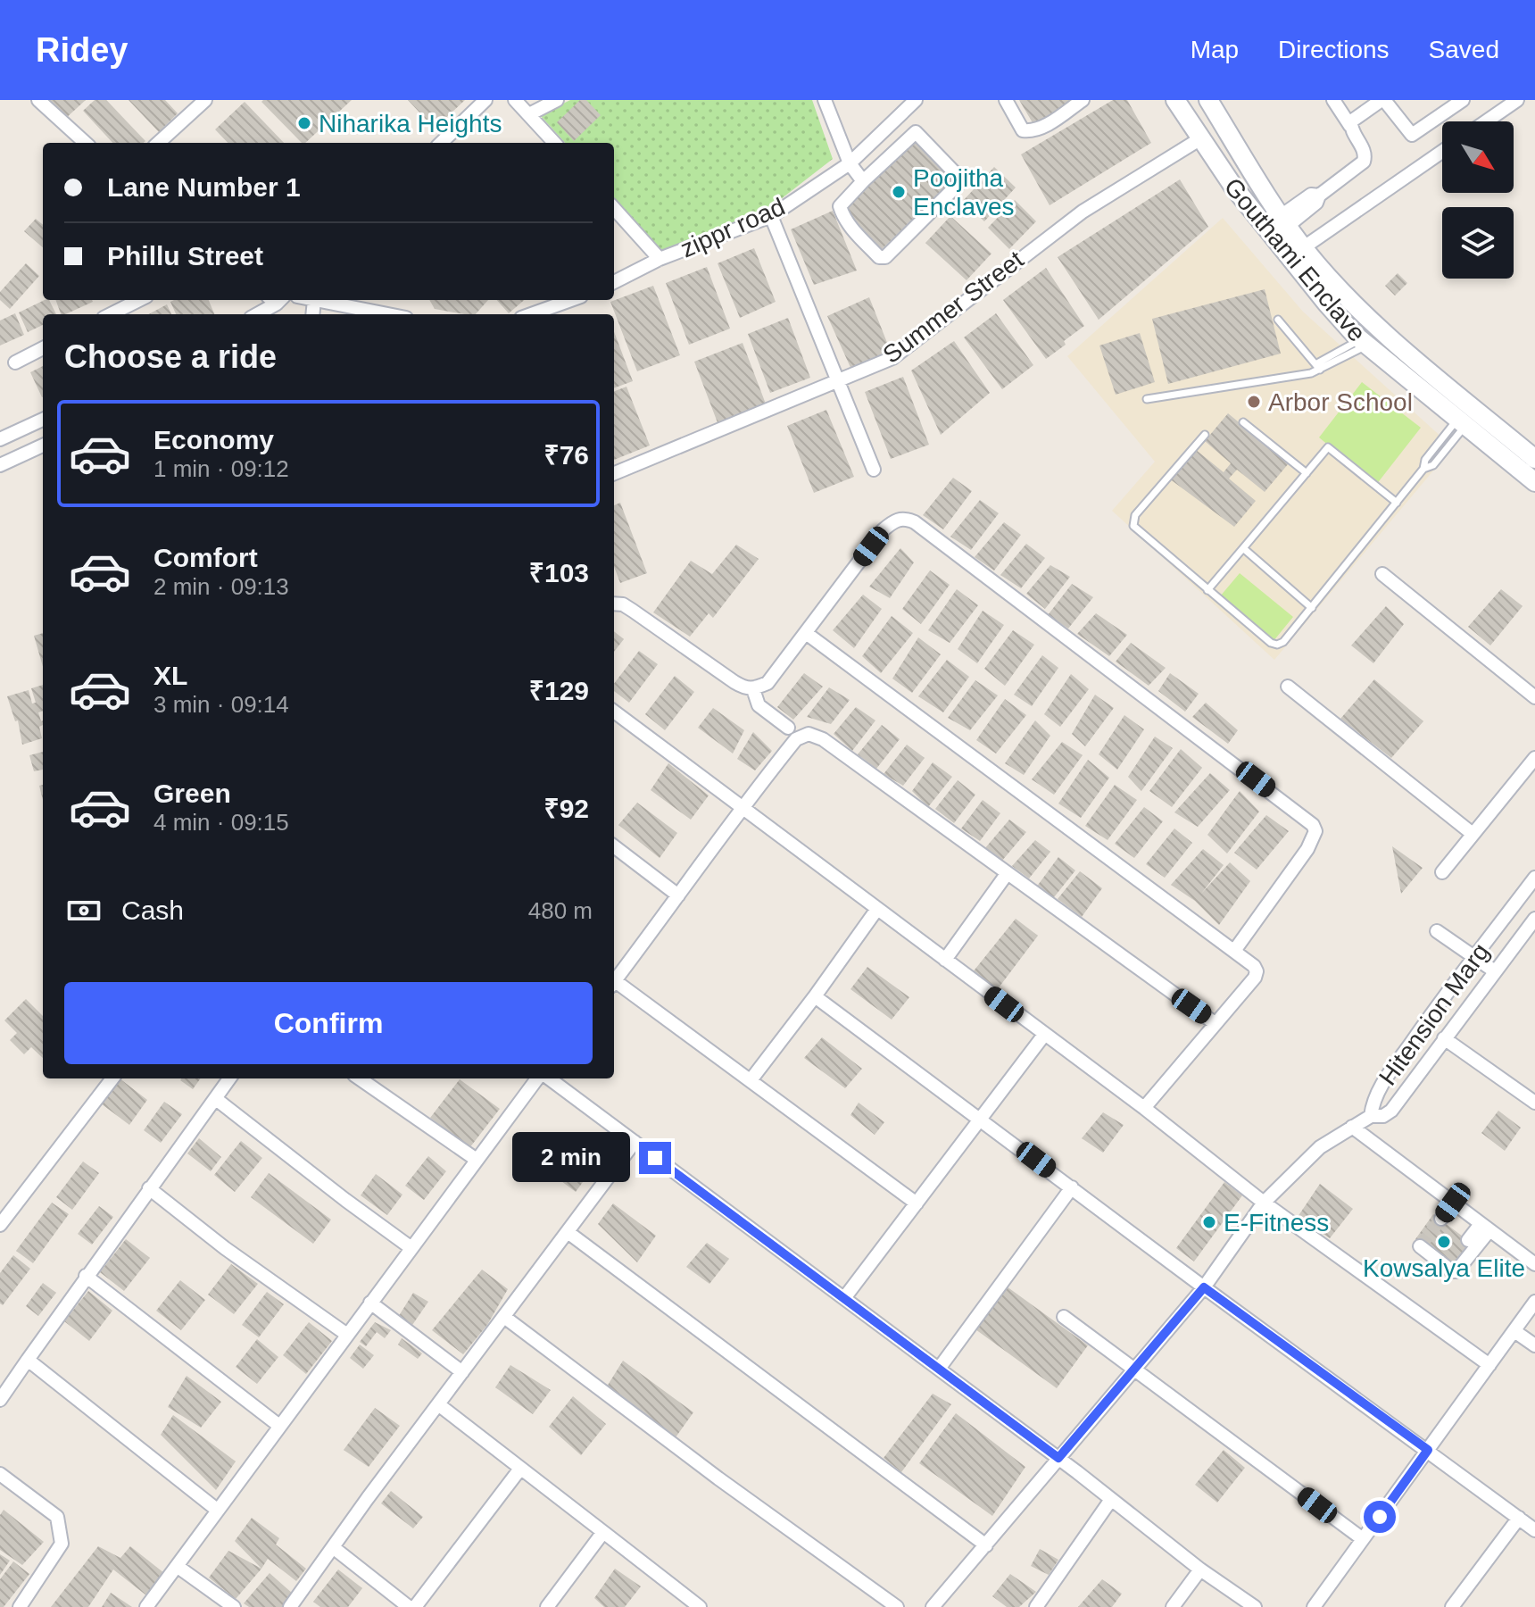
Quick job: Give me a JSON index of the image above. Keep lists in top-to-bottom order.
{
  "streets": {
    "street": [
      "zippr road",
      "Gouthami Enclave",
      "Summer Street",
      "Hitension Marg"
    ]
  },
  "crossings": [
    ["Gouthami Enclave", "Summer Street"]
  ],
  "places": [
    "Niharika Heights",
    "Poojitha Enclaves",
    "Arbor School",
    "E-Fitness",
    "Kowsalya Elite"
  ],
  "north": "bottom right",
  "page": {
    "header": "Ridey",
    "nav": ["Map", "Directions", "Saved"],
    "banner": ["Lane Number 1", "Phillu Street"],
    "heading": "Choose a ride",
    "list": [
      {
        "name": "Economy",
        "note": "1 min · 09:12",
        "value": "₹76"
      },
      {
        "name": "Comfort",
        "note": "2 min · 09:13",
        "value": "₹103"
      },
      {
        "name": "XL",
        "note": "3 min · 09:14",
        "value": "₹129"
      },
      {
        "name": "Green",
        "note": "4 min · 09:15",
        "value": "₹92"
      }
    ],
    "pay": ["Cash", "480 m"],
    "buttons": "Confirm",
    "bubble": "2 min"
  }
}
